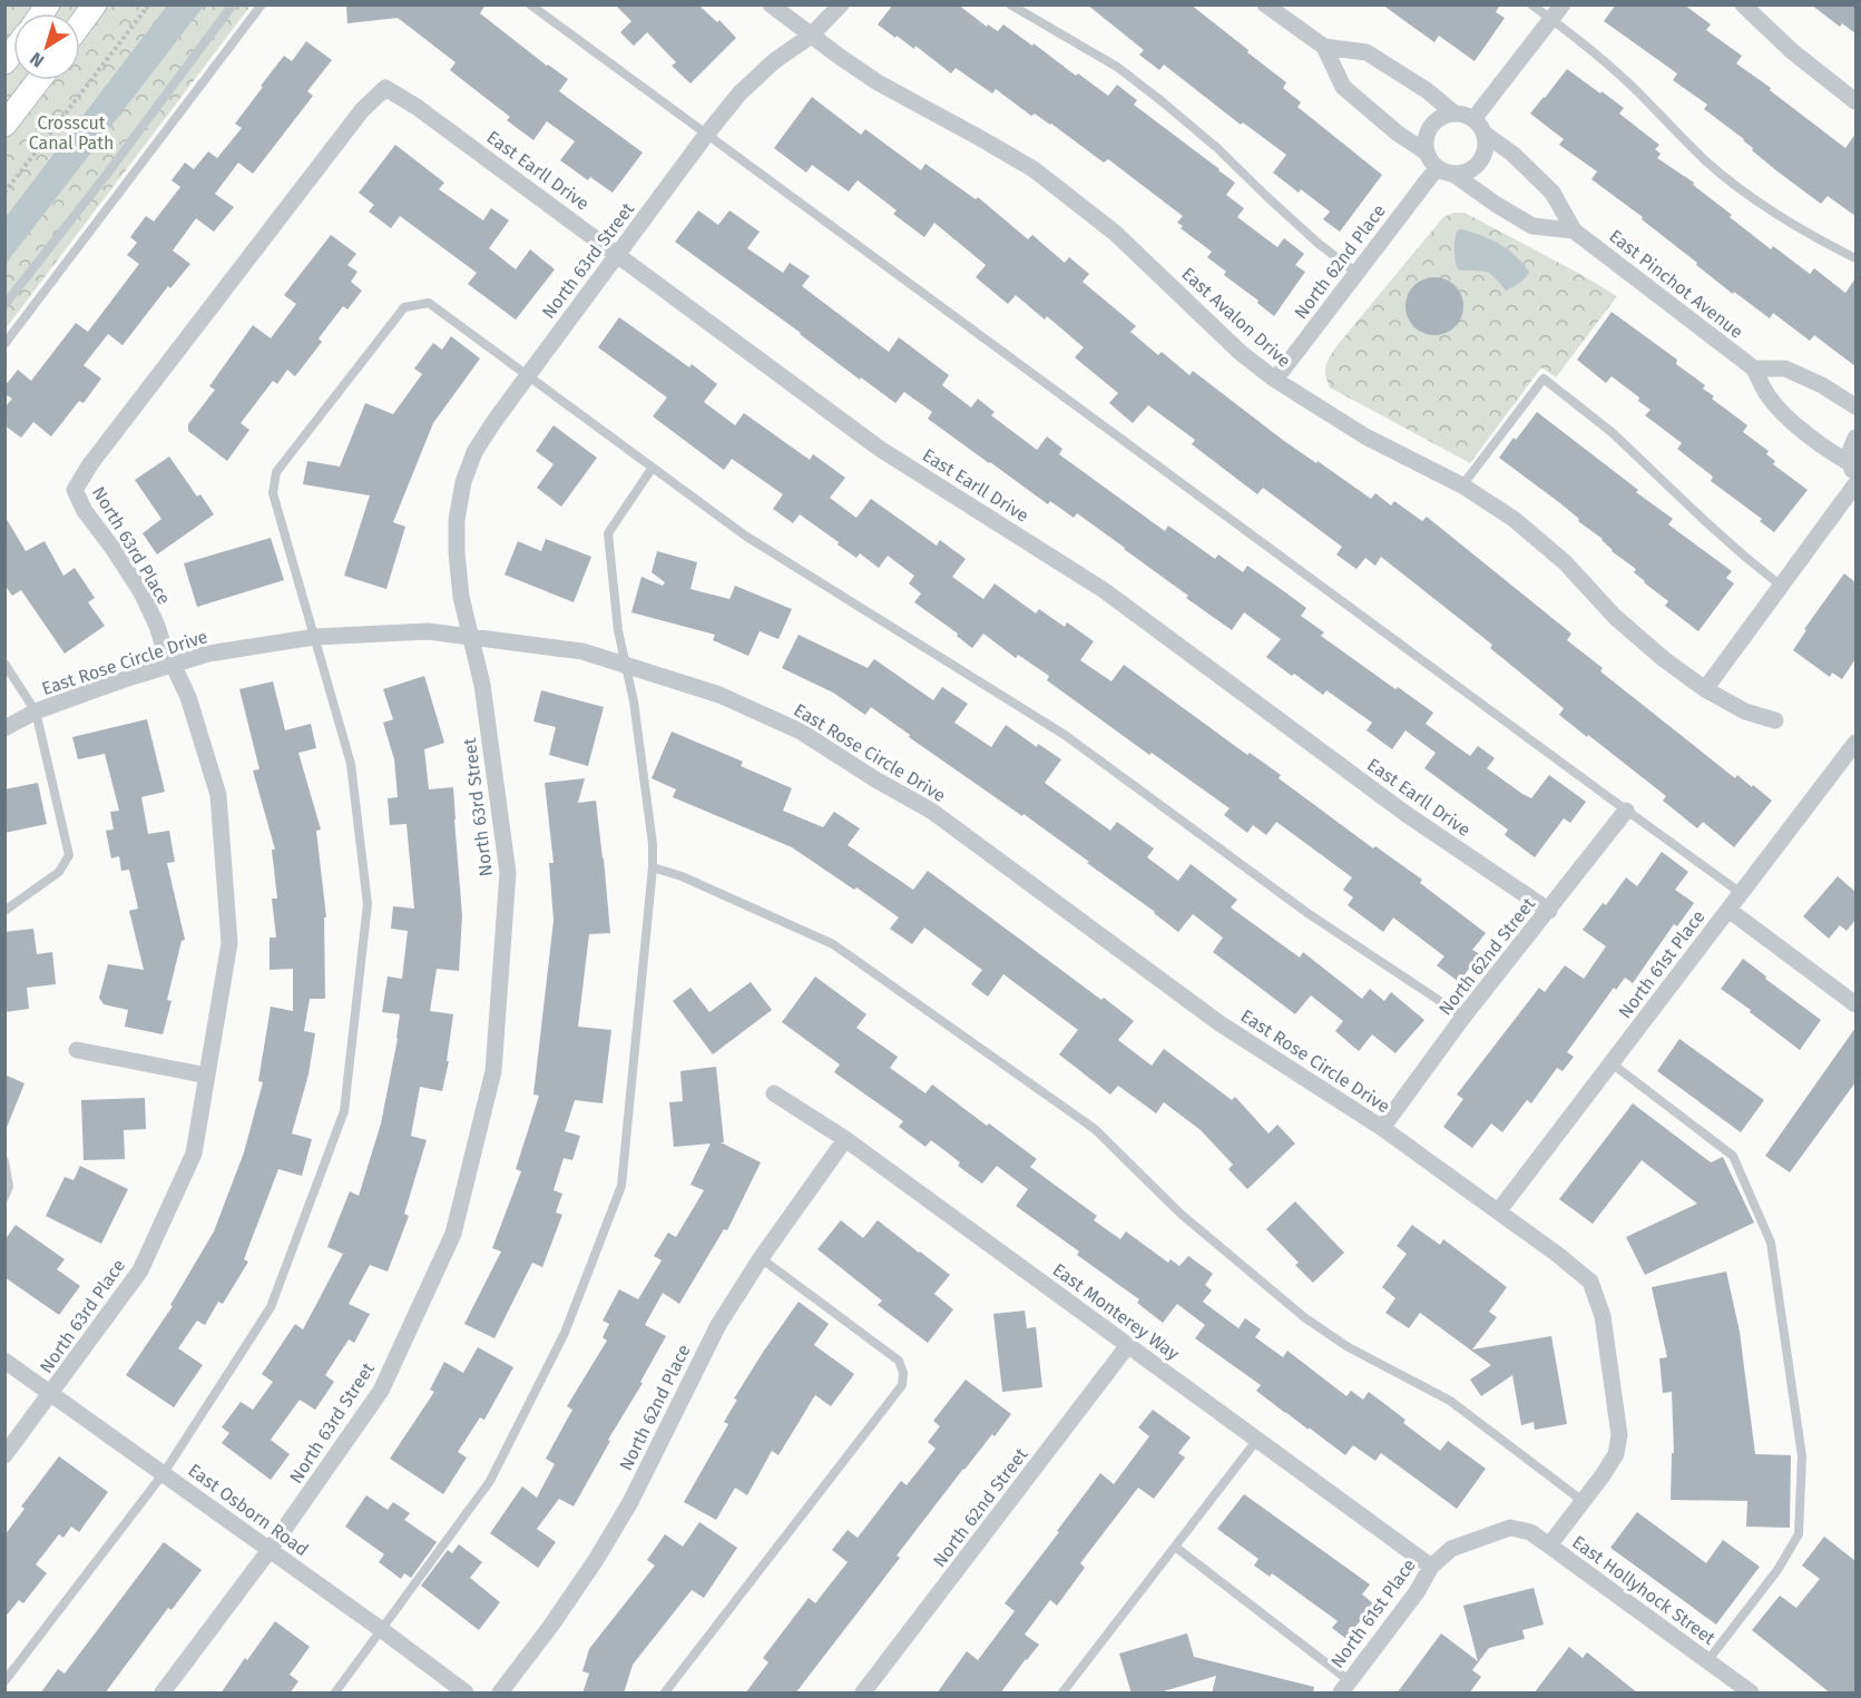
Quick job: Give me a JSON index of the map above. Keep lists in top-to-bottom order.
{
  "streets": {
    "street": [
      "East Earll Drive",
      "North 63rd Street",
      "North 62nd Place",
      "East Pinchot Avenue",
      "East Avalon Drive",
      "North 63rd Place",
      "East Rose Circle Drive",
      "North 62nd Street",
      "North 61st Place",
      "East Monterey Way",
      "East Osborn Road",
      "East Hollyhock Street"
    ]
  },
  "crossings": [
    ["East Earll Drive", "North 63rd Street"],
    ["East Earll Drive", "North 63rd Place"],
    ["East Earll Drive", "North 62nd Street"],
    ["North 63rd Street", "East Avalon Drive"],
    ["North 63rd Street", "East Rose Circle Drive"],
    ["North 63rd Street", "East Osborn Road"],
    ["North 62nd Place", "East Pinchot Avenue"],
    ["North 62nd Place", "East Avalon Drive"],
    ["North 62nd Place", "East Monterey Way"],
    ["North 63rd Place", "East Rose Circle Drive"],
    ["North 63rd Place", "East Osborn Road"],
    ["East Rose Circle Drive", "North 62nd Street"],
    ["East Rose Circle Drive", "North 61st Place"],
    ["East Rose Circle Drive", "East Hollyhock Street"],
    ["North 62nd Street", "East Monterey Way"],
    ["North 61st Place", "East Monterey Way"],
    ["North 61st Place", "East Hollyhock Street"]
  ],
  "parks": ["Crosscut Canal Path"],
  "north": "bottom left"
}
